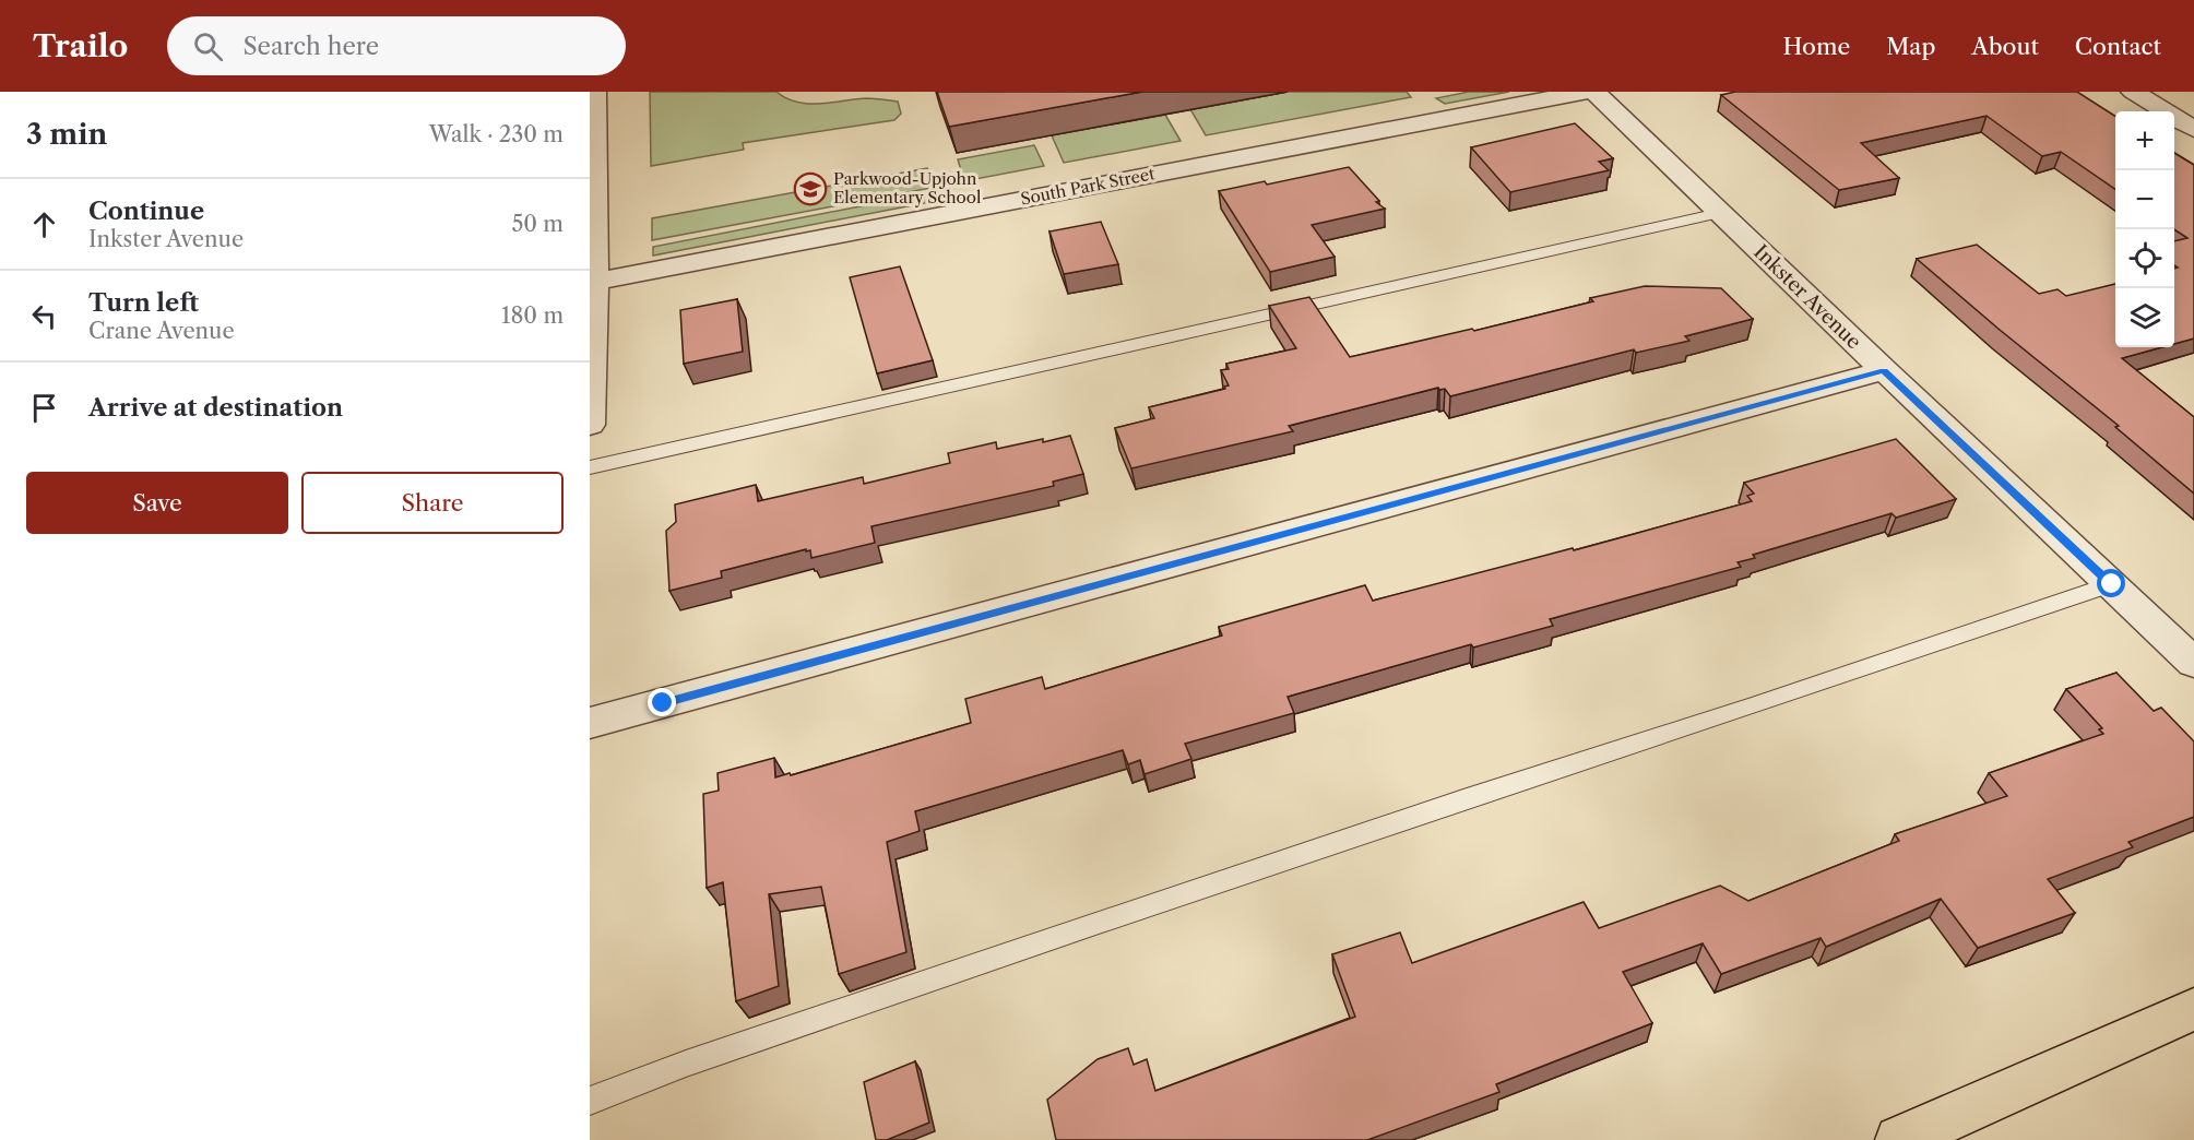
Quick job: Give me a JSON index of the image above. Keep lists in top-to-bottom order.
{
  "streets": {
    "street": ["South Park Street", "Inkster Avenue"]
  },
  "places": {
    "school or university": ["Parkwood-Upjohn Elementary School"]
  },
  "page": {
    "header": "Trailo",
    "search": "Search here",
    "nav": [
      "Home",
      "Map",
      "About",
      "Contact"
    ],
    "heading": ["3 min", "Walk · 230 m"],
    "map_buttons": ["+", "−"],
    "list": [
      ["Continue", "Inkster Avenue", "50 m"],
      ["Turn left", "Crane Avenue", "180 m"],
      "Arrive at destination"
    ],
    "buttons": ["Save", "Share"]
  }
}
